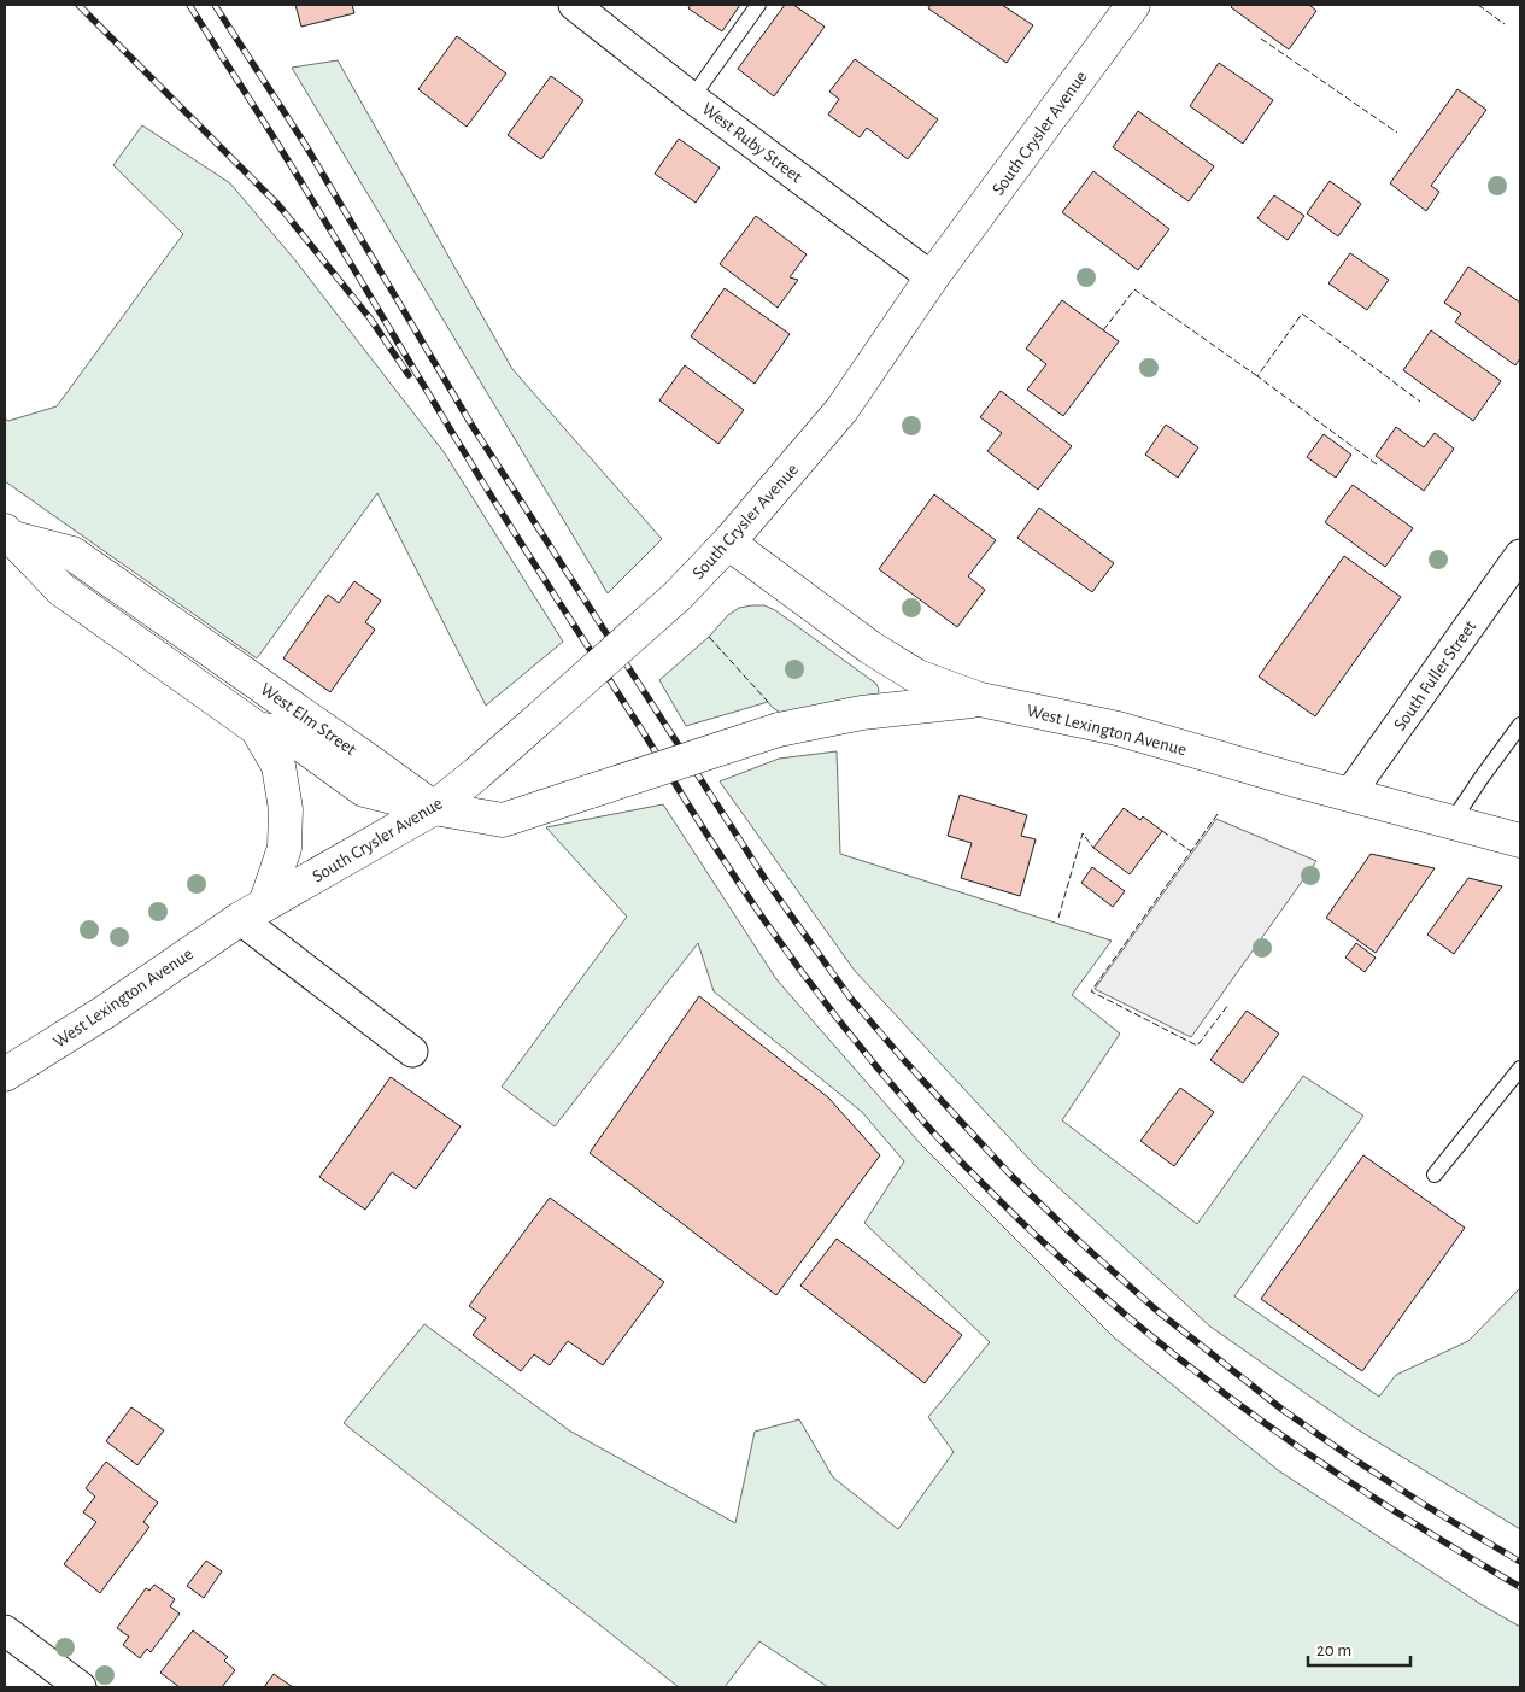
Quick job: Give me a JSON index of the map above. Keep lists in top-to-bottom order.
{
  "streets": {
    "main road": ["South Crysler Avenue", "West Elm Street", "West Lexington Avenue"],
    "street": ["West Ruby Street", "South Fuller Street"]
  },
  "crossings": [
    ["South Crysler Avenue", "West Ruby Street"],
    ["South Crysler Avenue", "West Elm Street"],
    ["South Crysler Avenue", "West Lexington Avenue"],
    ["South Fuller Street", "West Lexington Avenue"],
    ["West Elm Street", "West Lexington Avenue"]
  ],
  "scale_bar": "20 m"
}
